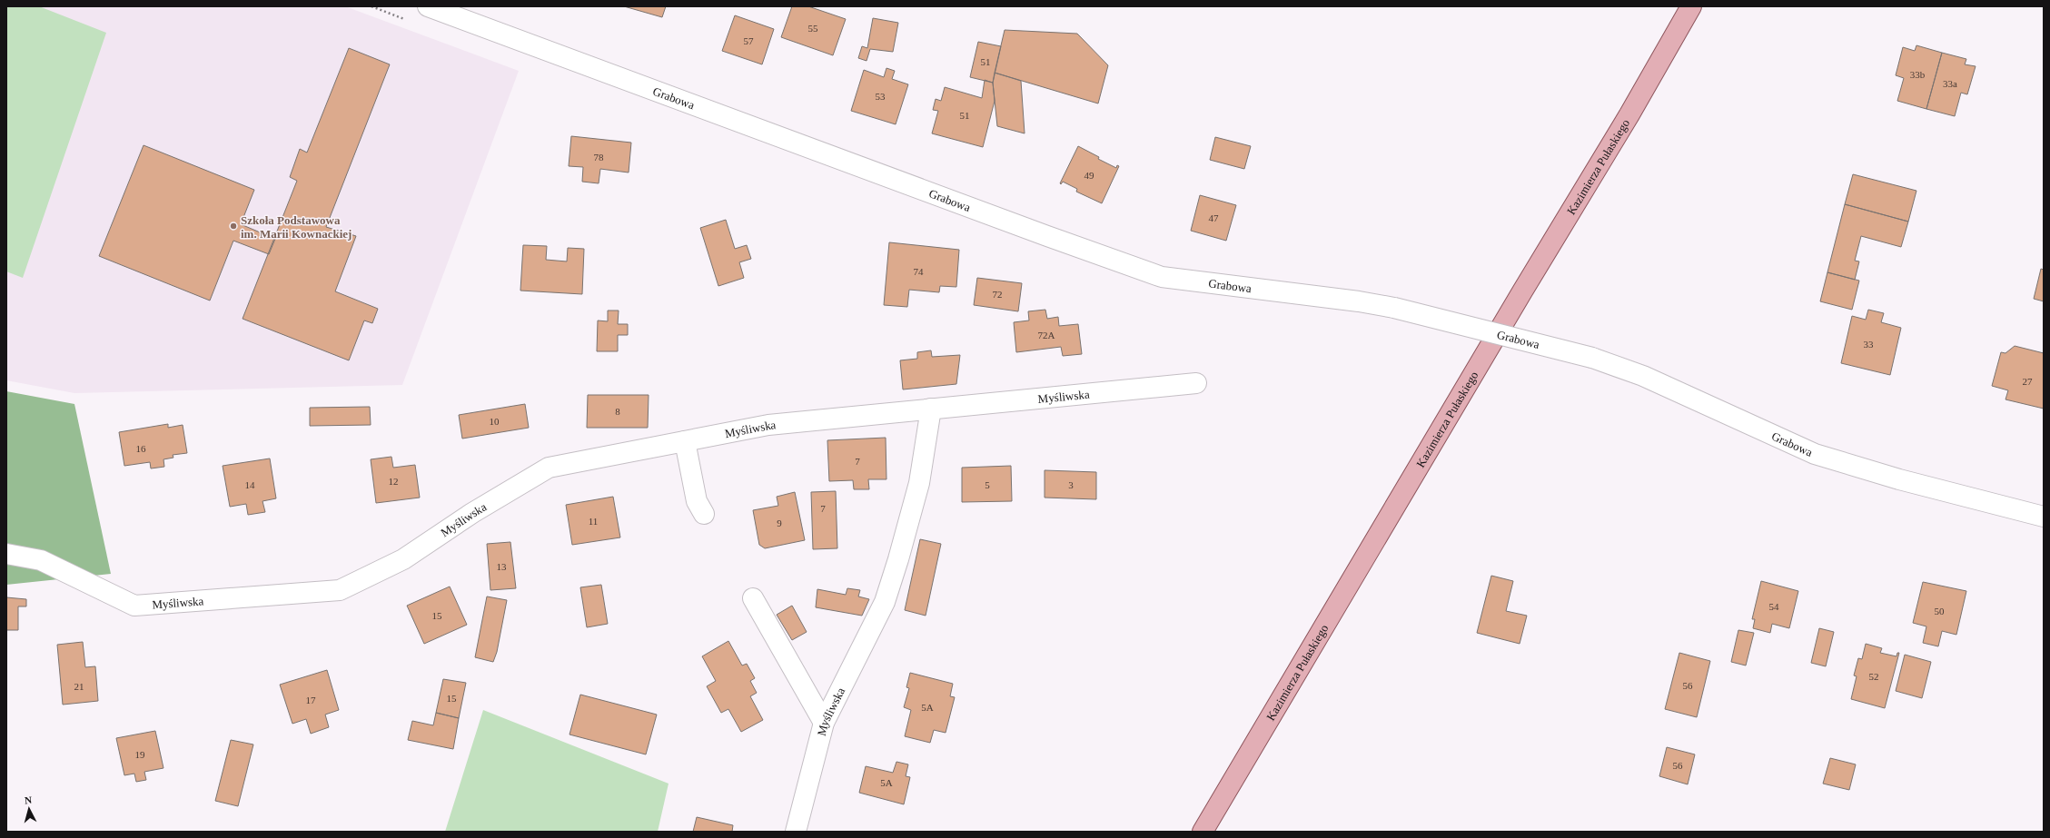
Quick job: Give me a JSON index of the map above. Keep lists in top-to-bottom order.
{
  "streets": {
    "main road": ["Kazimierza Pułaskiego"],
    "street": ["Grabowa", "Myśliwska"]
  },
  "places": ["Szkoła Podstawowa im. Marii Kownackiej"],
  "house_numbers": [
    "55",
    "57",
    "51",
    "33b",
    "33a",
    "53",
    "51",
    "78",
    "49",
    "47",
    "74",
    "72",
    "72A",
    "33",
    "27",
    "8",
    "10",
    "16",
    "7",
    "12",
    "14",
    "5",
    "3",
    "7",
    "11",
    "9",
    "13",
    "54",
    "50",
    "15",
    "52",
    "56",
    "21",
    "15",
    "17",
    "5A",
    "19",
    "56",
    "5A"
  ],
  "north": "top"
}
